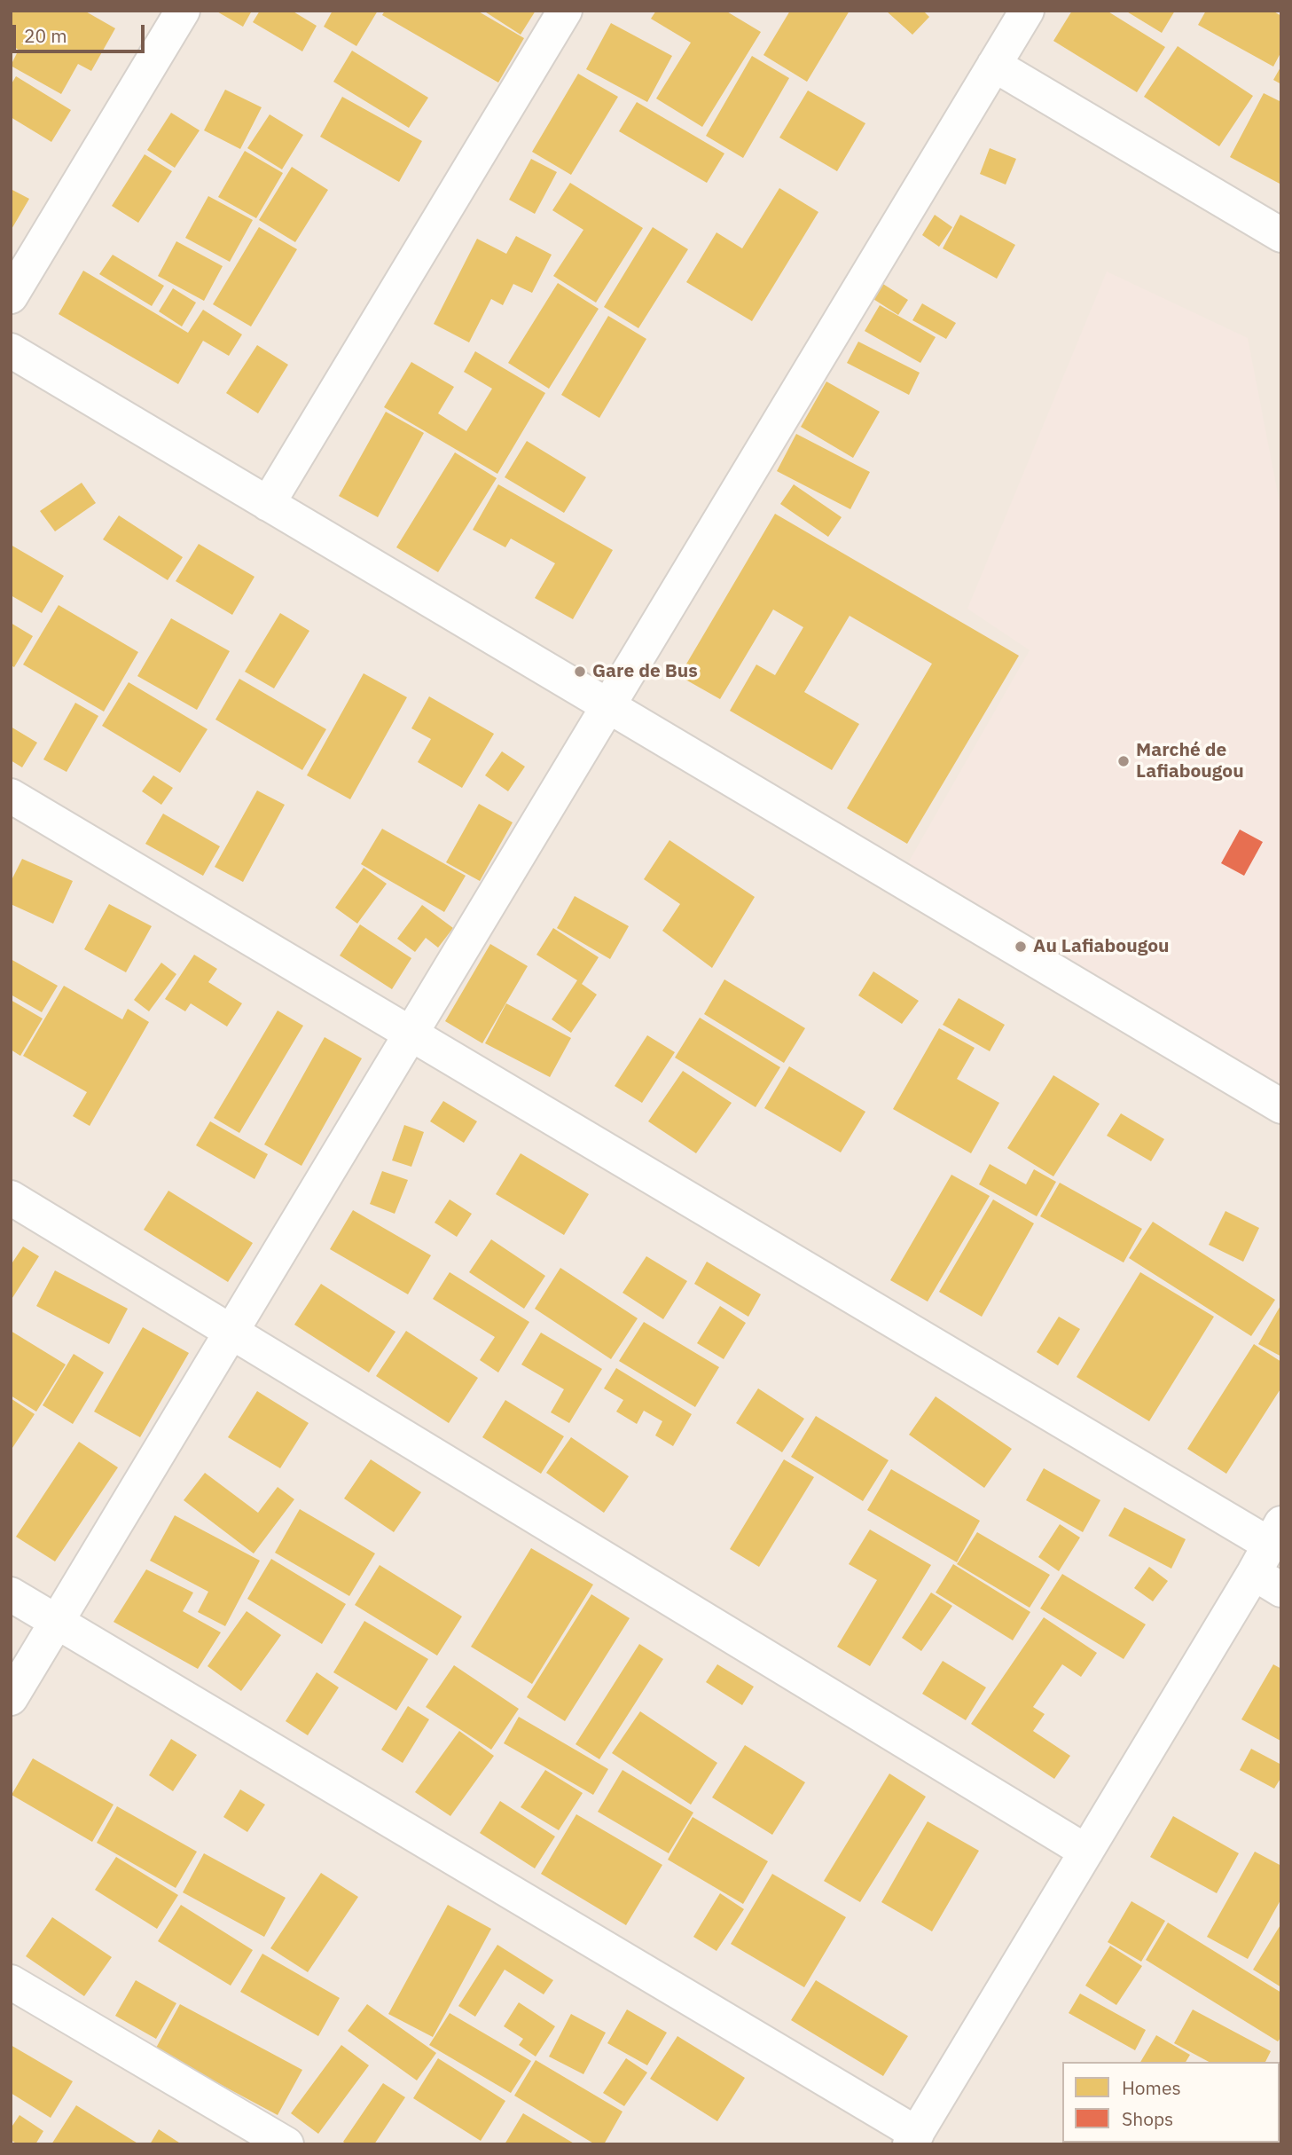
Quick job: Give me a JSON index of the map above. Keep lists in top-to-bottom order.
{
  "places": ["Gare de Bus", "Marché de Lafiabougou", "Au Lafiabougou"],
  "legend": ["Homes", "Shops"],
  "scale_bar": "20 m"
}
